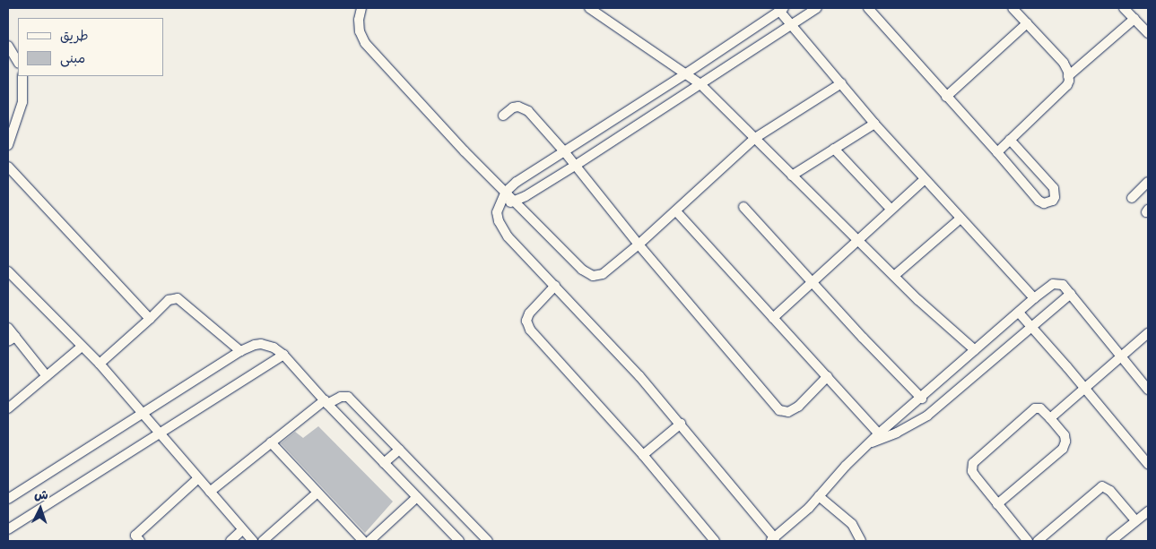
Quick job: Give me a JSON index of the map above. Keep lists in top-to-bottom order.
{
  "legend": ["طريق", "مبنى"],
  "north": "top"
}
